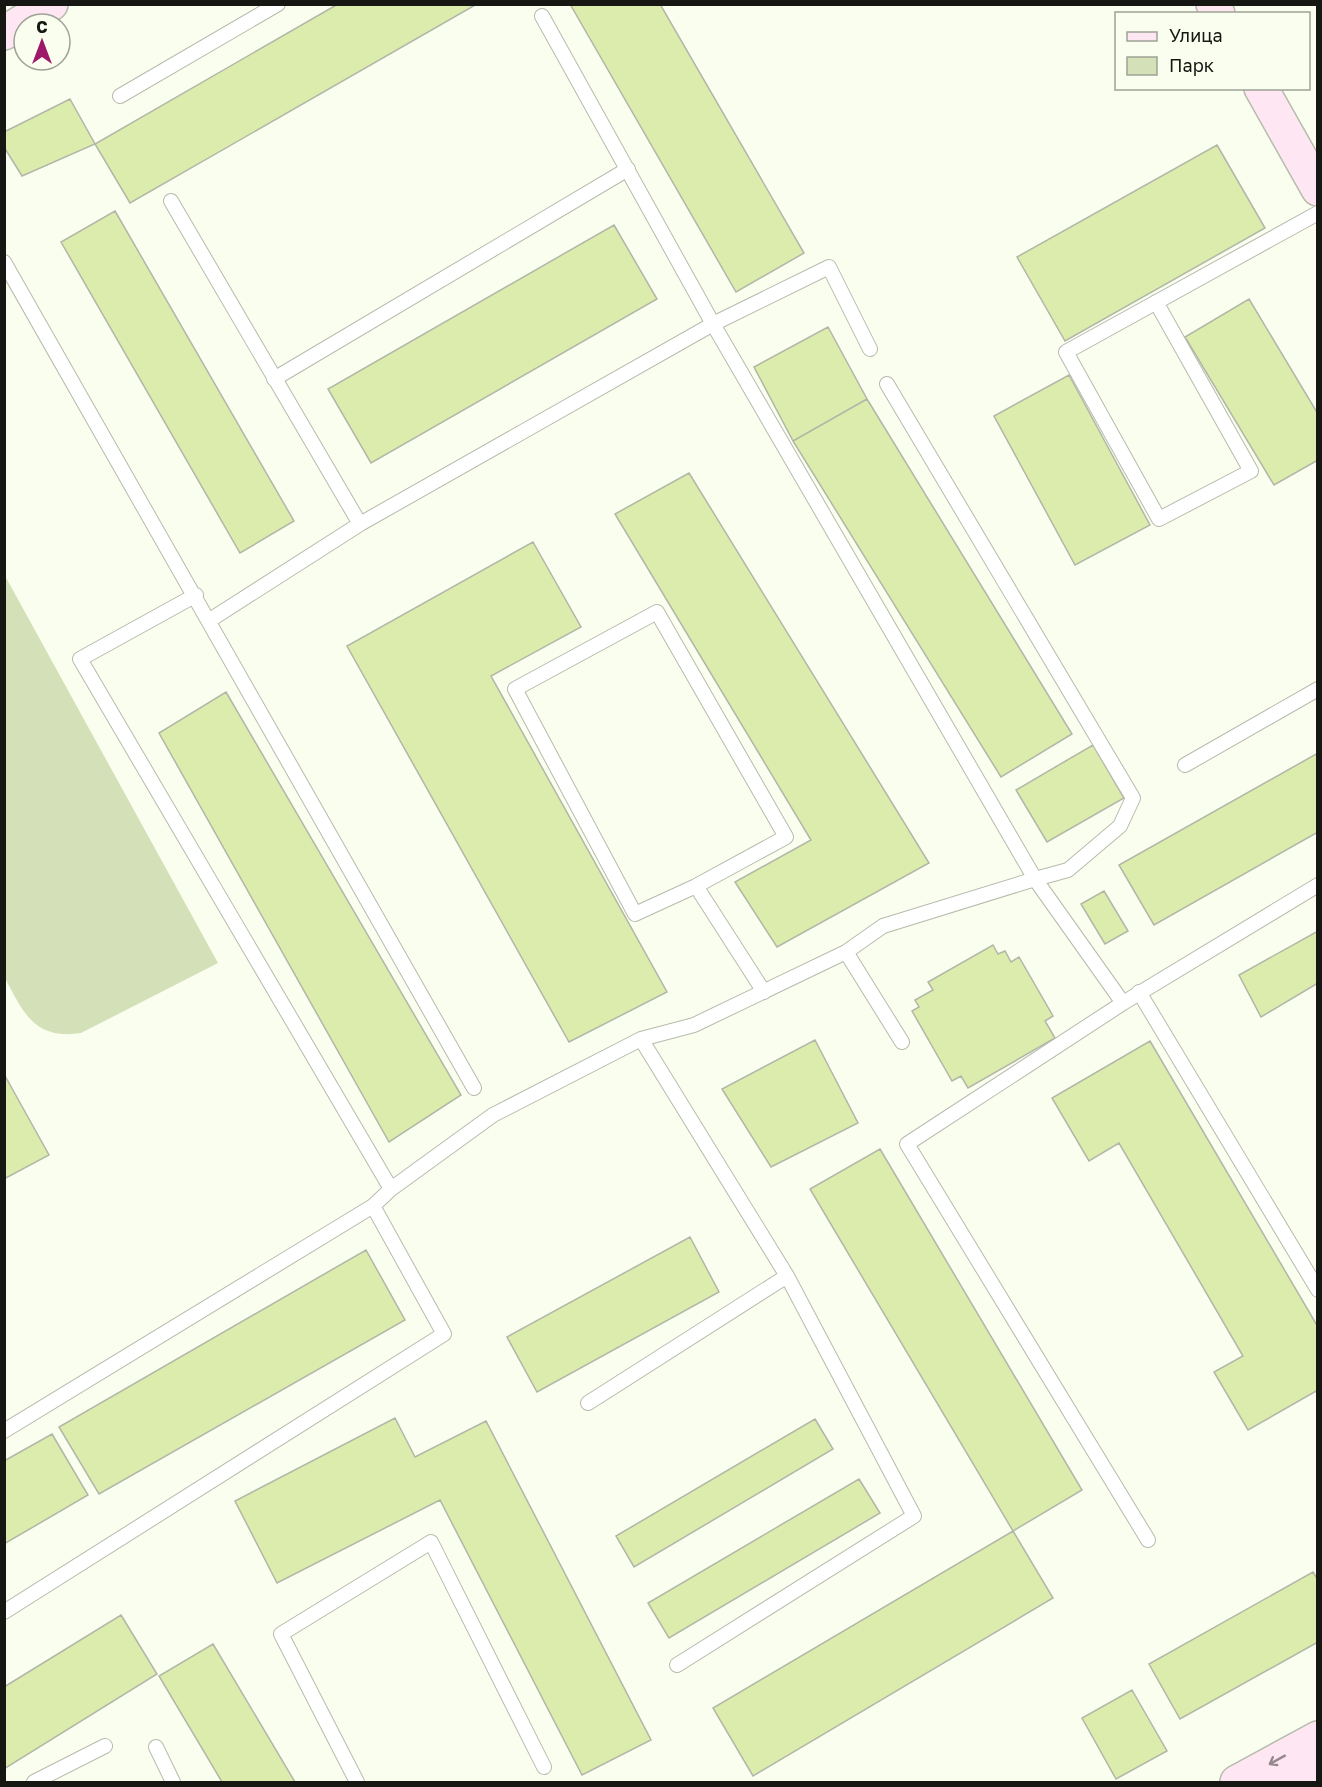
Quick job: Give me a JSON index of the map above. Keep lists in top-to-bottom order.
{
  "legend": ["Улица", "Парк"],
  "north": "top"
}
